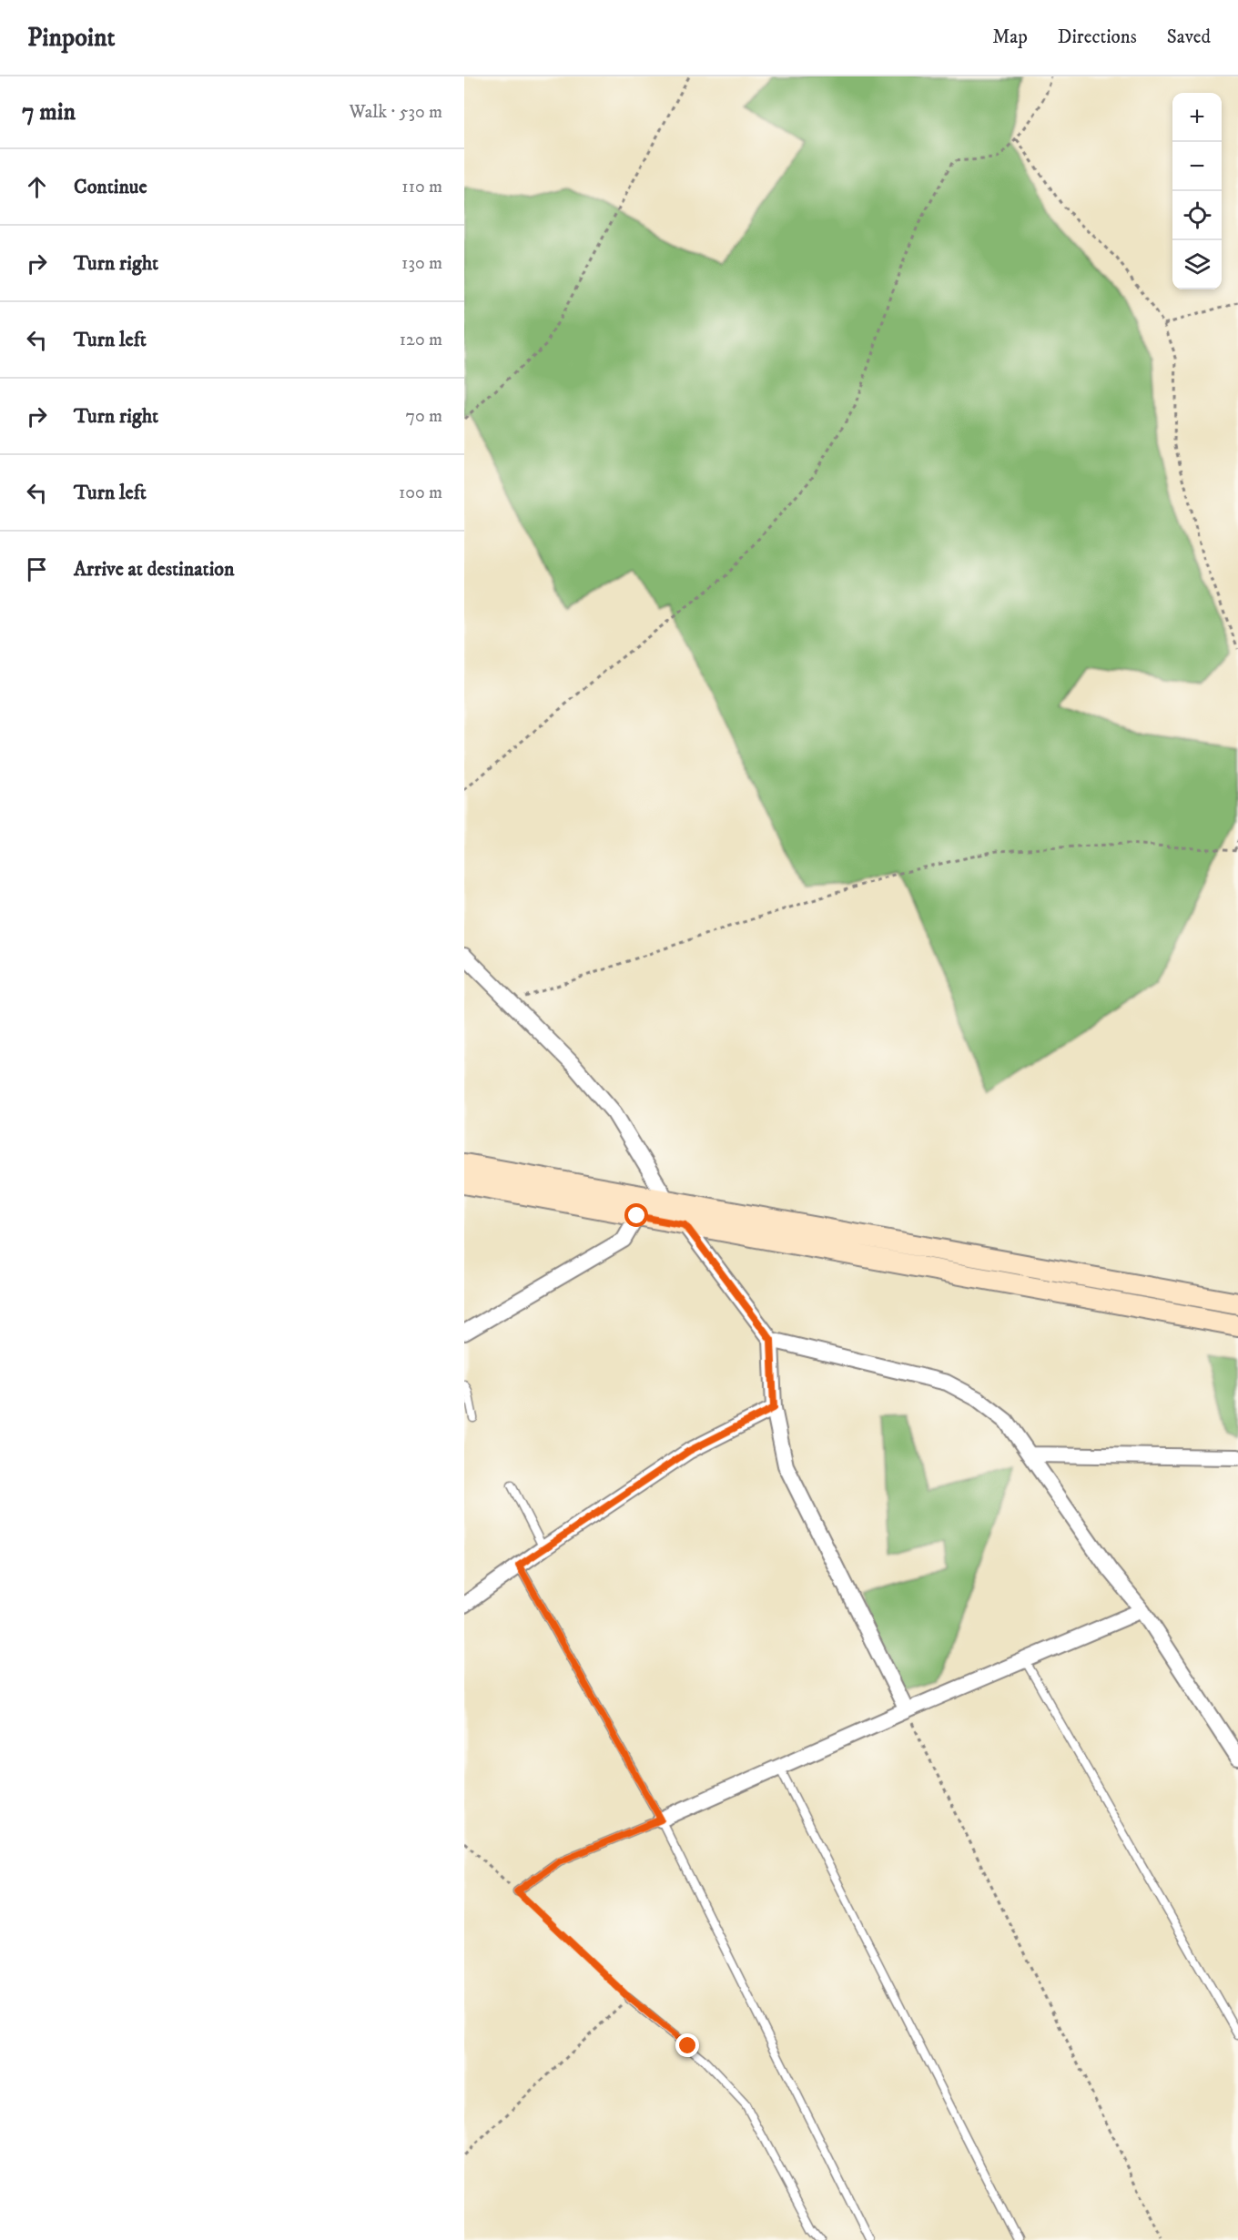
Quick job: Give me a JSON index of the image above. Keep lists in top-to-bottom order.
{
  "page": {
    "header": "Pinpoint",
    "nav": ["Map", "Directions", "Saved"],
    "heading": ["7 min", "Walk · 530 m"],
    "map_buttons": ["+", "−"],
    "list": [
      ["Continue", "110 m"],
      ["Turn right", "130 m"],
      ["Turn left", "120 m"],
      ["Turn right", "70 m"],
      ["Turn left", "100 m"],
      "Arrive at destination"
    ]
  }
}
